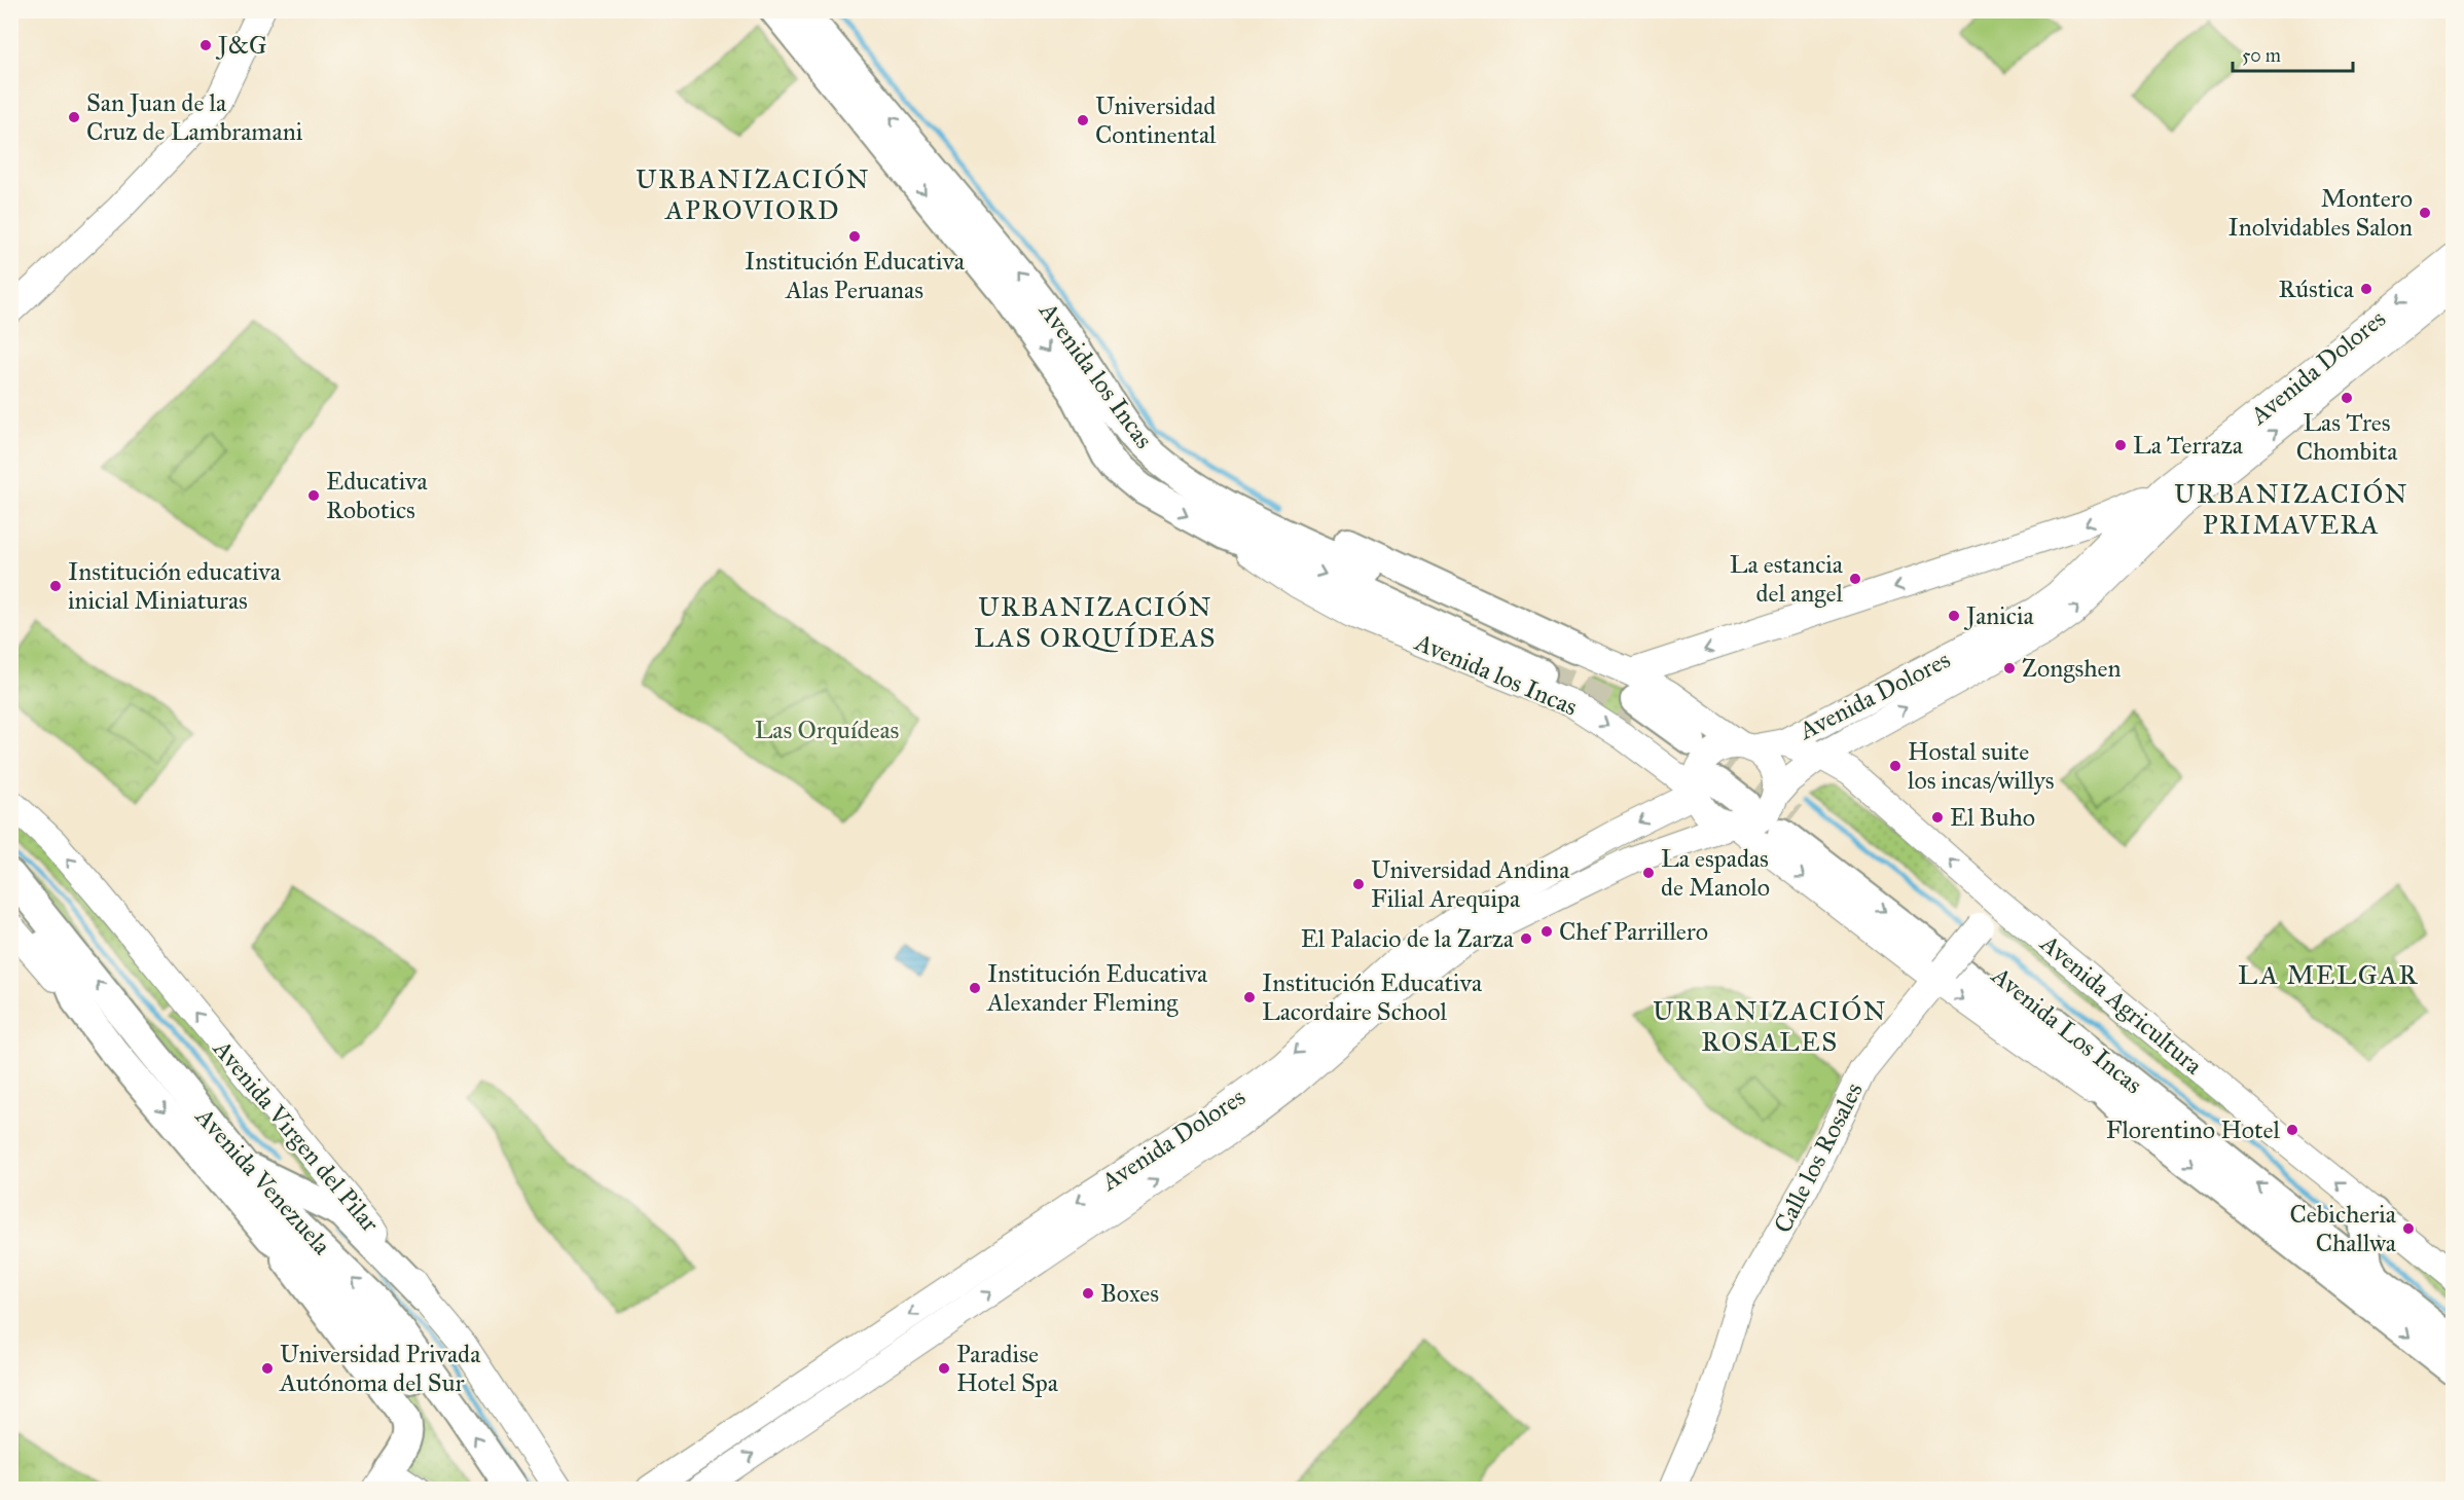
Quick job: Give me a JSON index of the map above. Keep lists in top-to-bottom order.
{
  "streets": {
    "main road": [
      "Avenida Dolores",
      "Avenida los Incas",
      "Avenida Agricultura",
      "Avenida Los Incas",
      "Avenida Virgen del Pilar",
      "Calle los Rosales",
      "Avenida Venezuela"
    ]
  },
  "crossings": [
    ["Avenida Dolores", "Avenida los Incas"],
    ["Avenida Dolores", "Avenida Agricultura"],
    ["Avenida Dolores", "Avenida Los Incas"],
    ["Avenida los Incas", "Avenida Los Incas"],
    ["Avenida los Incas", "Calle los Rosales"],
    ["Avenida Agricultura", "Calle los Rosales"],
    ["Avenida Los Incas", "Calle los Rosales"]
  ],
  "one_way": ["Avenida Agricultura"],
  "districts": [
    "URBANIZACIÓN APROVIORD",
    "URBANIZACIÓN PRIMAVERA",
    "URBANIZACIÓN LAS ORQUÍDEAS",
    "LA MELGAR",
    "URBANIZACIÓN ROSALES"
  ],
  "parks": ["Las Orquídeas"],
  "places": [
    "J&G",
    "San Juan de la Cruz de Lambramani",
    "Universidad Continental",
    "Montero Inolvidables Salon",
    "Institución Educativa Alas Peruanas",
    "Rústica",
    "Las Tres Chombita",
    "La Terraza",
    "Educativa Robotics",
    "La estancia del angel",
    "Institución educativa inicial Miniaturas",
    "Janicia",
    "Zongshen",
    "Hostal suite los incas/willys",
    "El Buho",
    "La espadas de Manolo",
    "Universidad Andina Filial Arequipa",
    "Chef Parrillero",
    "El Palacio de la Zarza",
    "Institución Educativa Alexander Fleming",
    "Institución Educativa Lacordaire School",
    "Florentino Hotel",
    "Cebicheria Challwa",
    "Boxes",
    "Universidad Privada Autónoma del Sur",
    "Paradise Hotel Spa"
  ],
  "scale_bar": "50 m"
}
